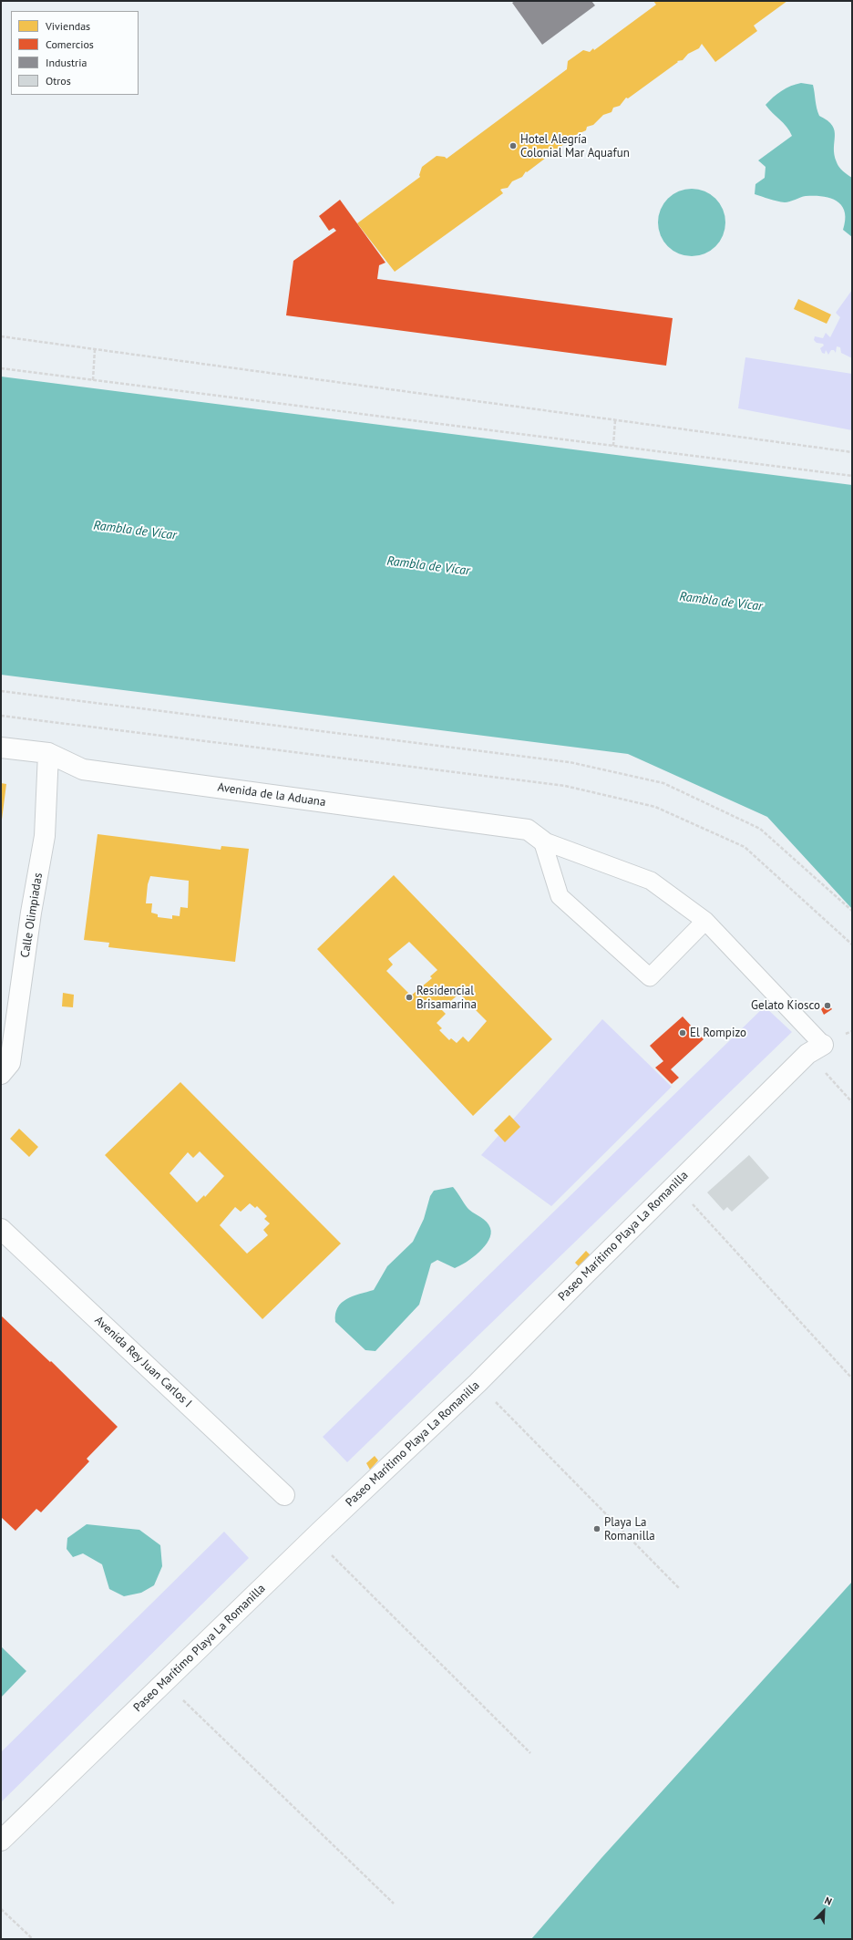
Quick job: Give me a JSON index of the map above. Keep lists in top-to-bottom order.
{
  "streets": {
    "street": [
      "Avenida de la Aduana",
      "Calle Olimpiadas",
      "Paseo Marítimo Playa La Romanilla",
      "Avenida Rey Juan Carlos I"
    ]
  },
  "crossings": [
    ["Avenida de la Aduana", "Calle Olimpiadas"]
  ],
  "water": ["Rambla de Vícar"],
  "places": [
    "Hotel Alegría Colonial Mar Aquafun",
    "Residencial Brisamarina",
    "Gelato Kiosco",
    "El Rompizo",
    "Playa La Romanilla"
  ],
  "legend": [
    "Viviendas",
    "Comercios",
    "Industria",
    "Otros"
  ],
  "north": "top right"
}
